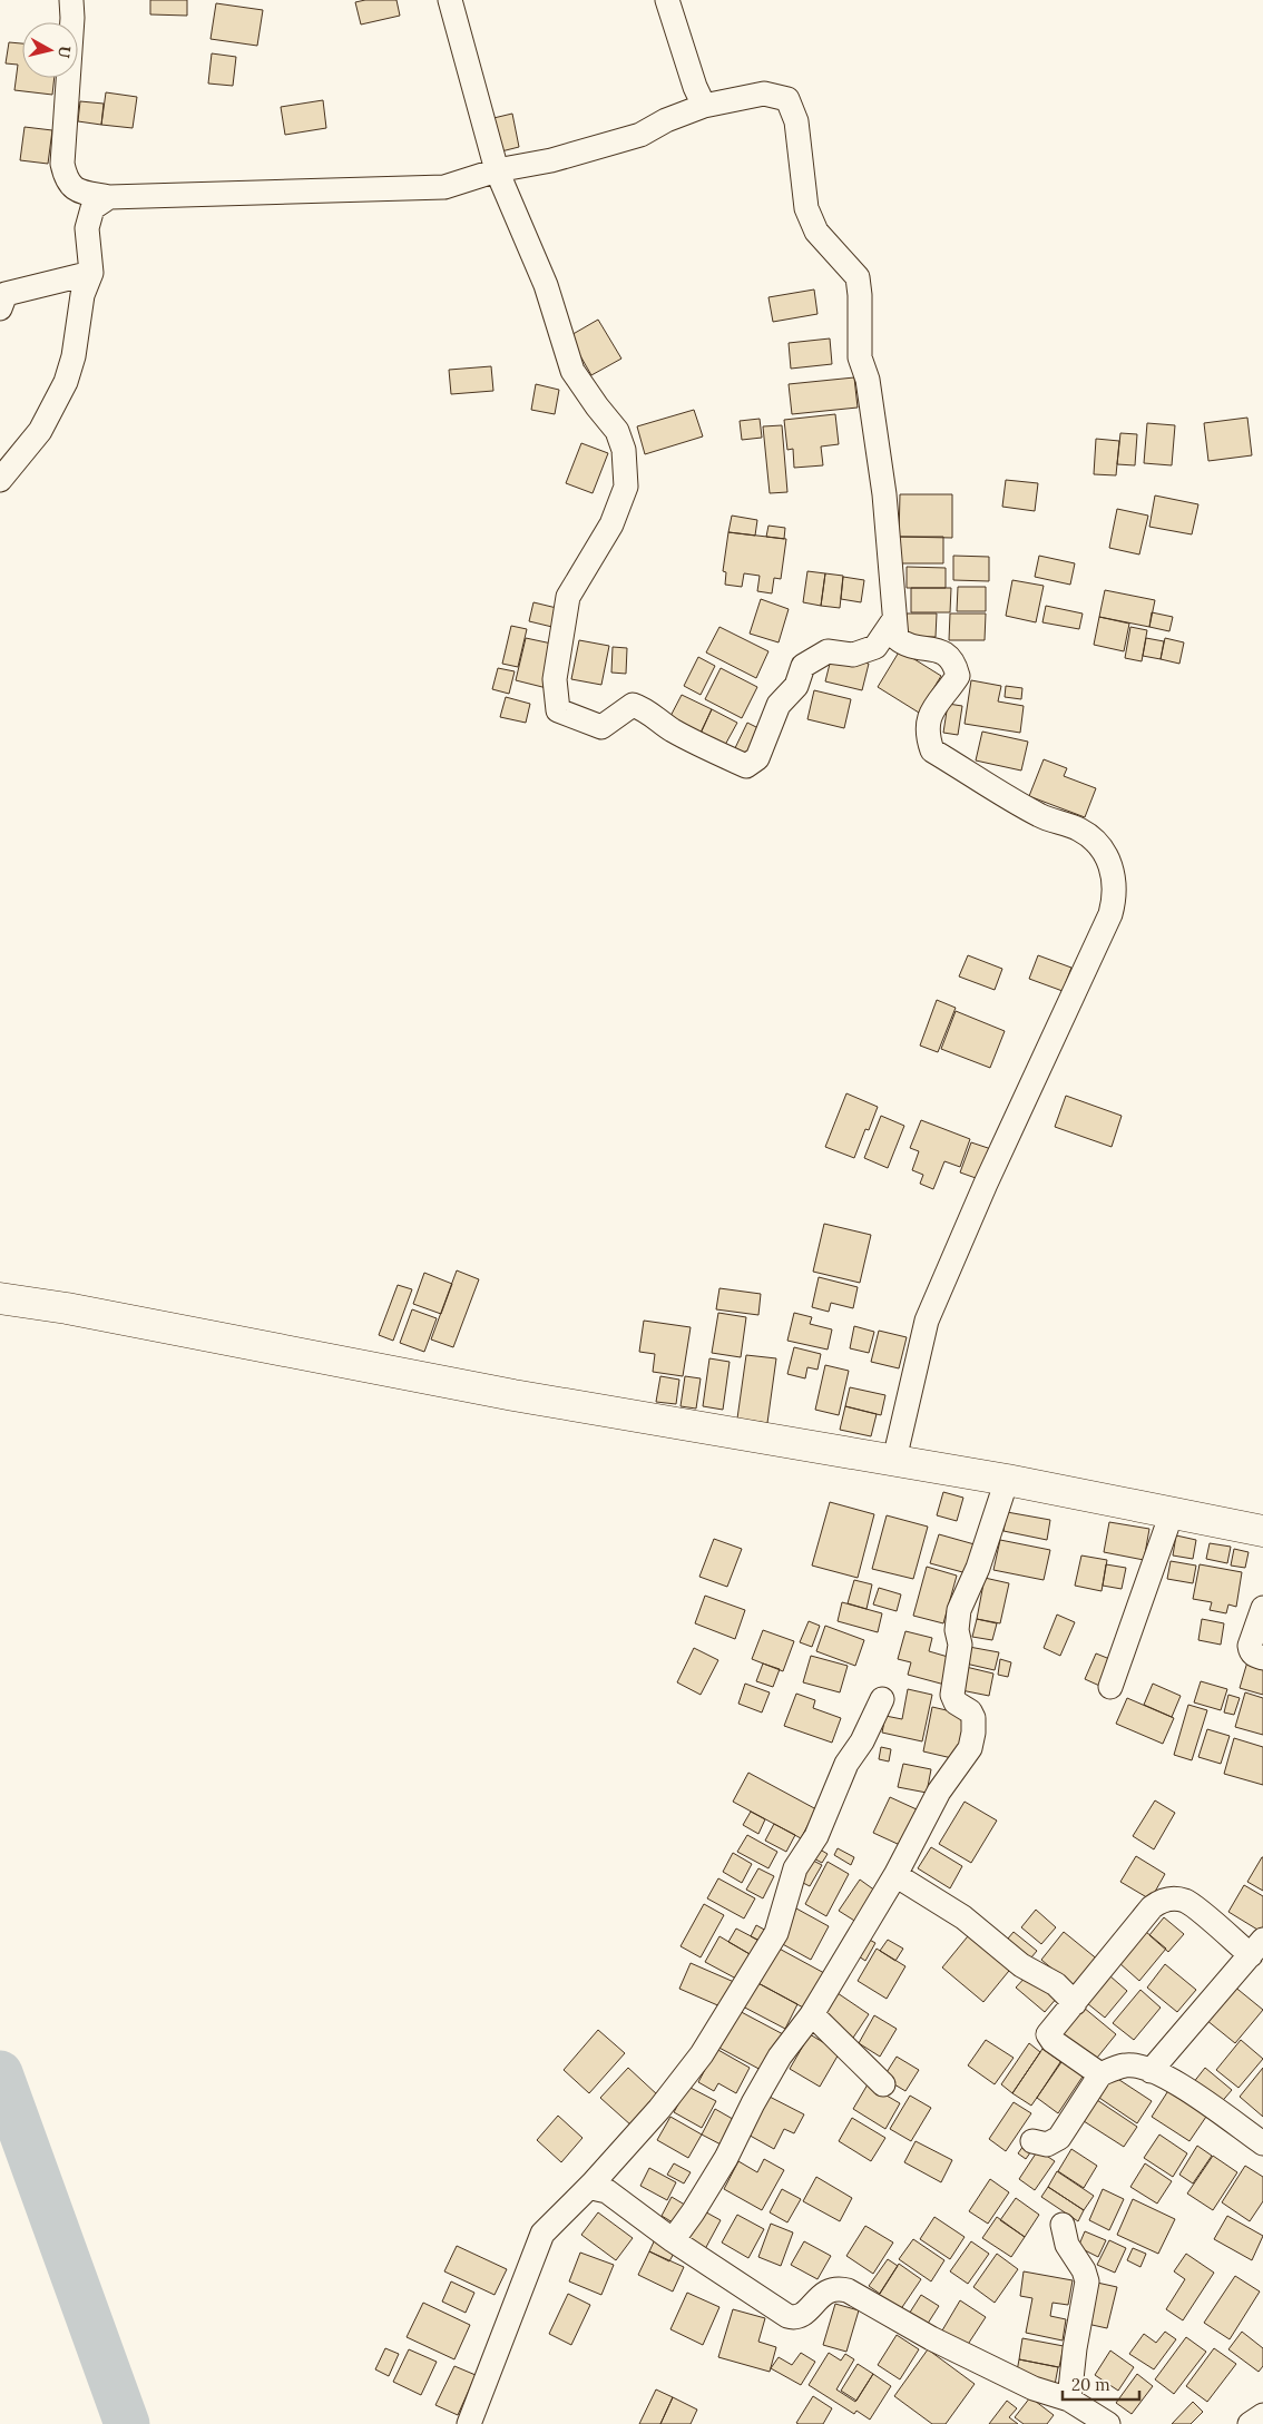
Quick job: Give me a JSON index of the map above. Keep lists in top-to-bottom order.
{
  "scale_bar": "20 m",
  "north": "right"
}
